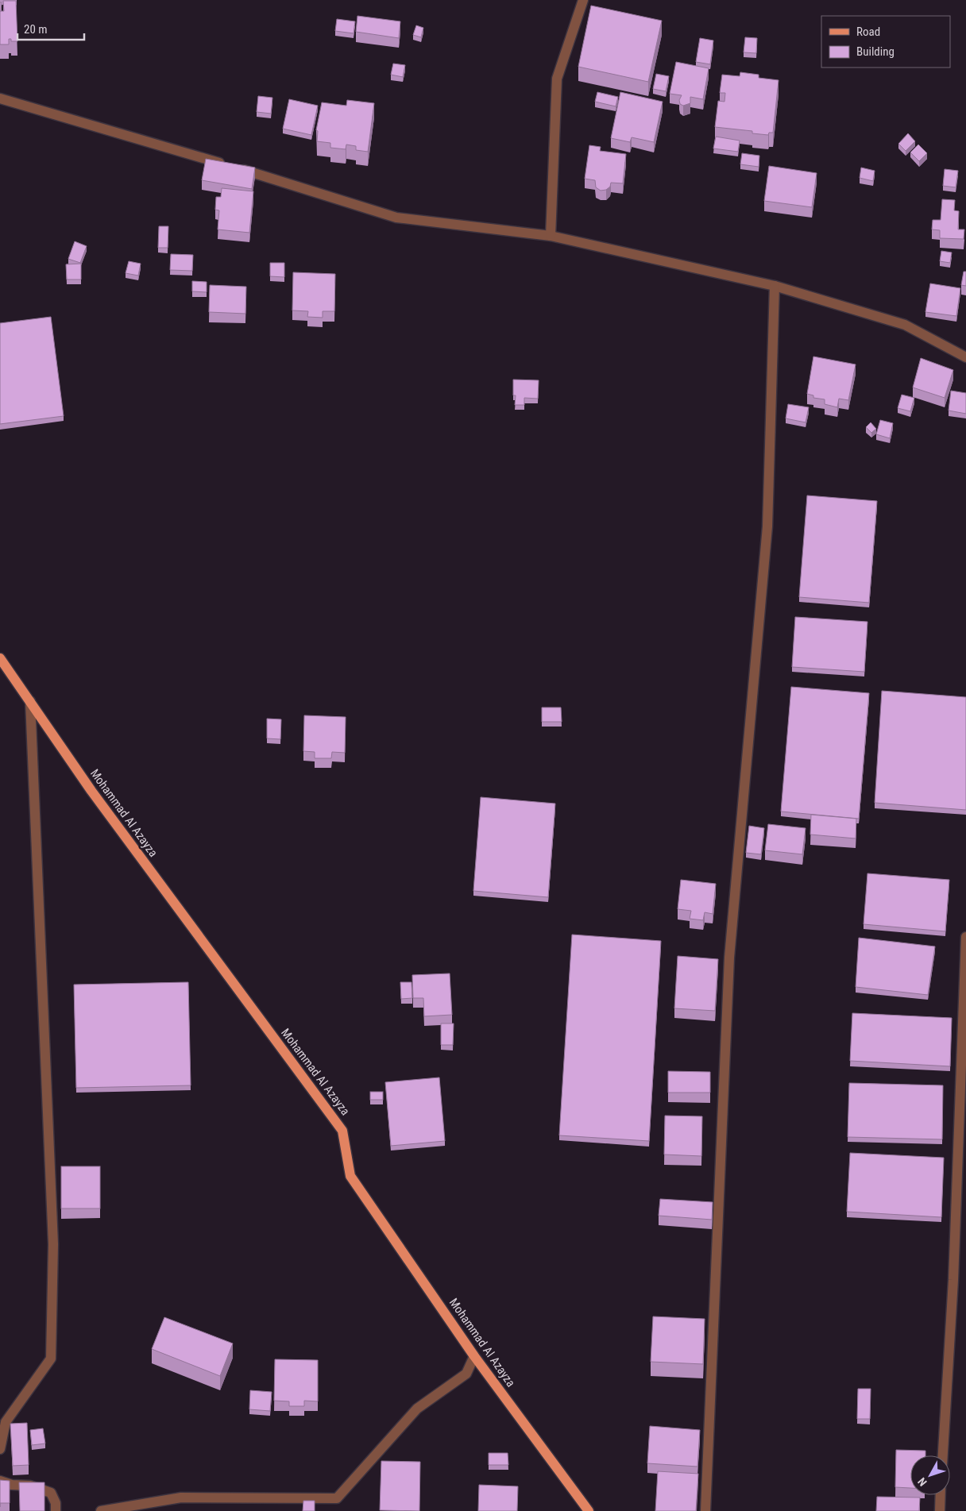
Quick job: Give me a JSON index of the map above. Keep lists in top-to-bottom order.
{
  "streets": {
    "main road": ["Mohammad Al Azayza"]
  },
  "legend": ["Road", "Building"],
  "scale_bar": "20 m",
  "north": "bottom left"
}
